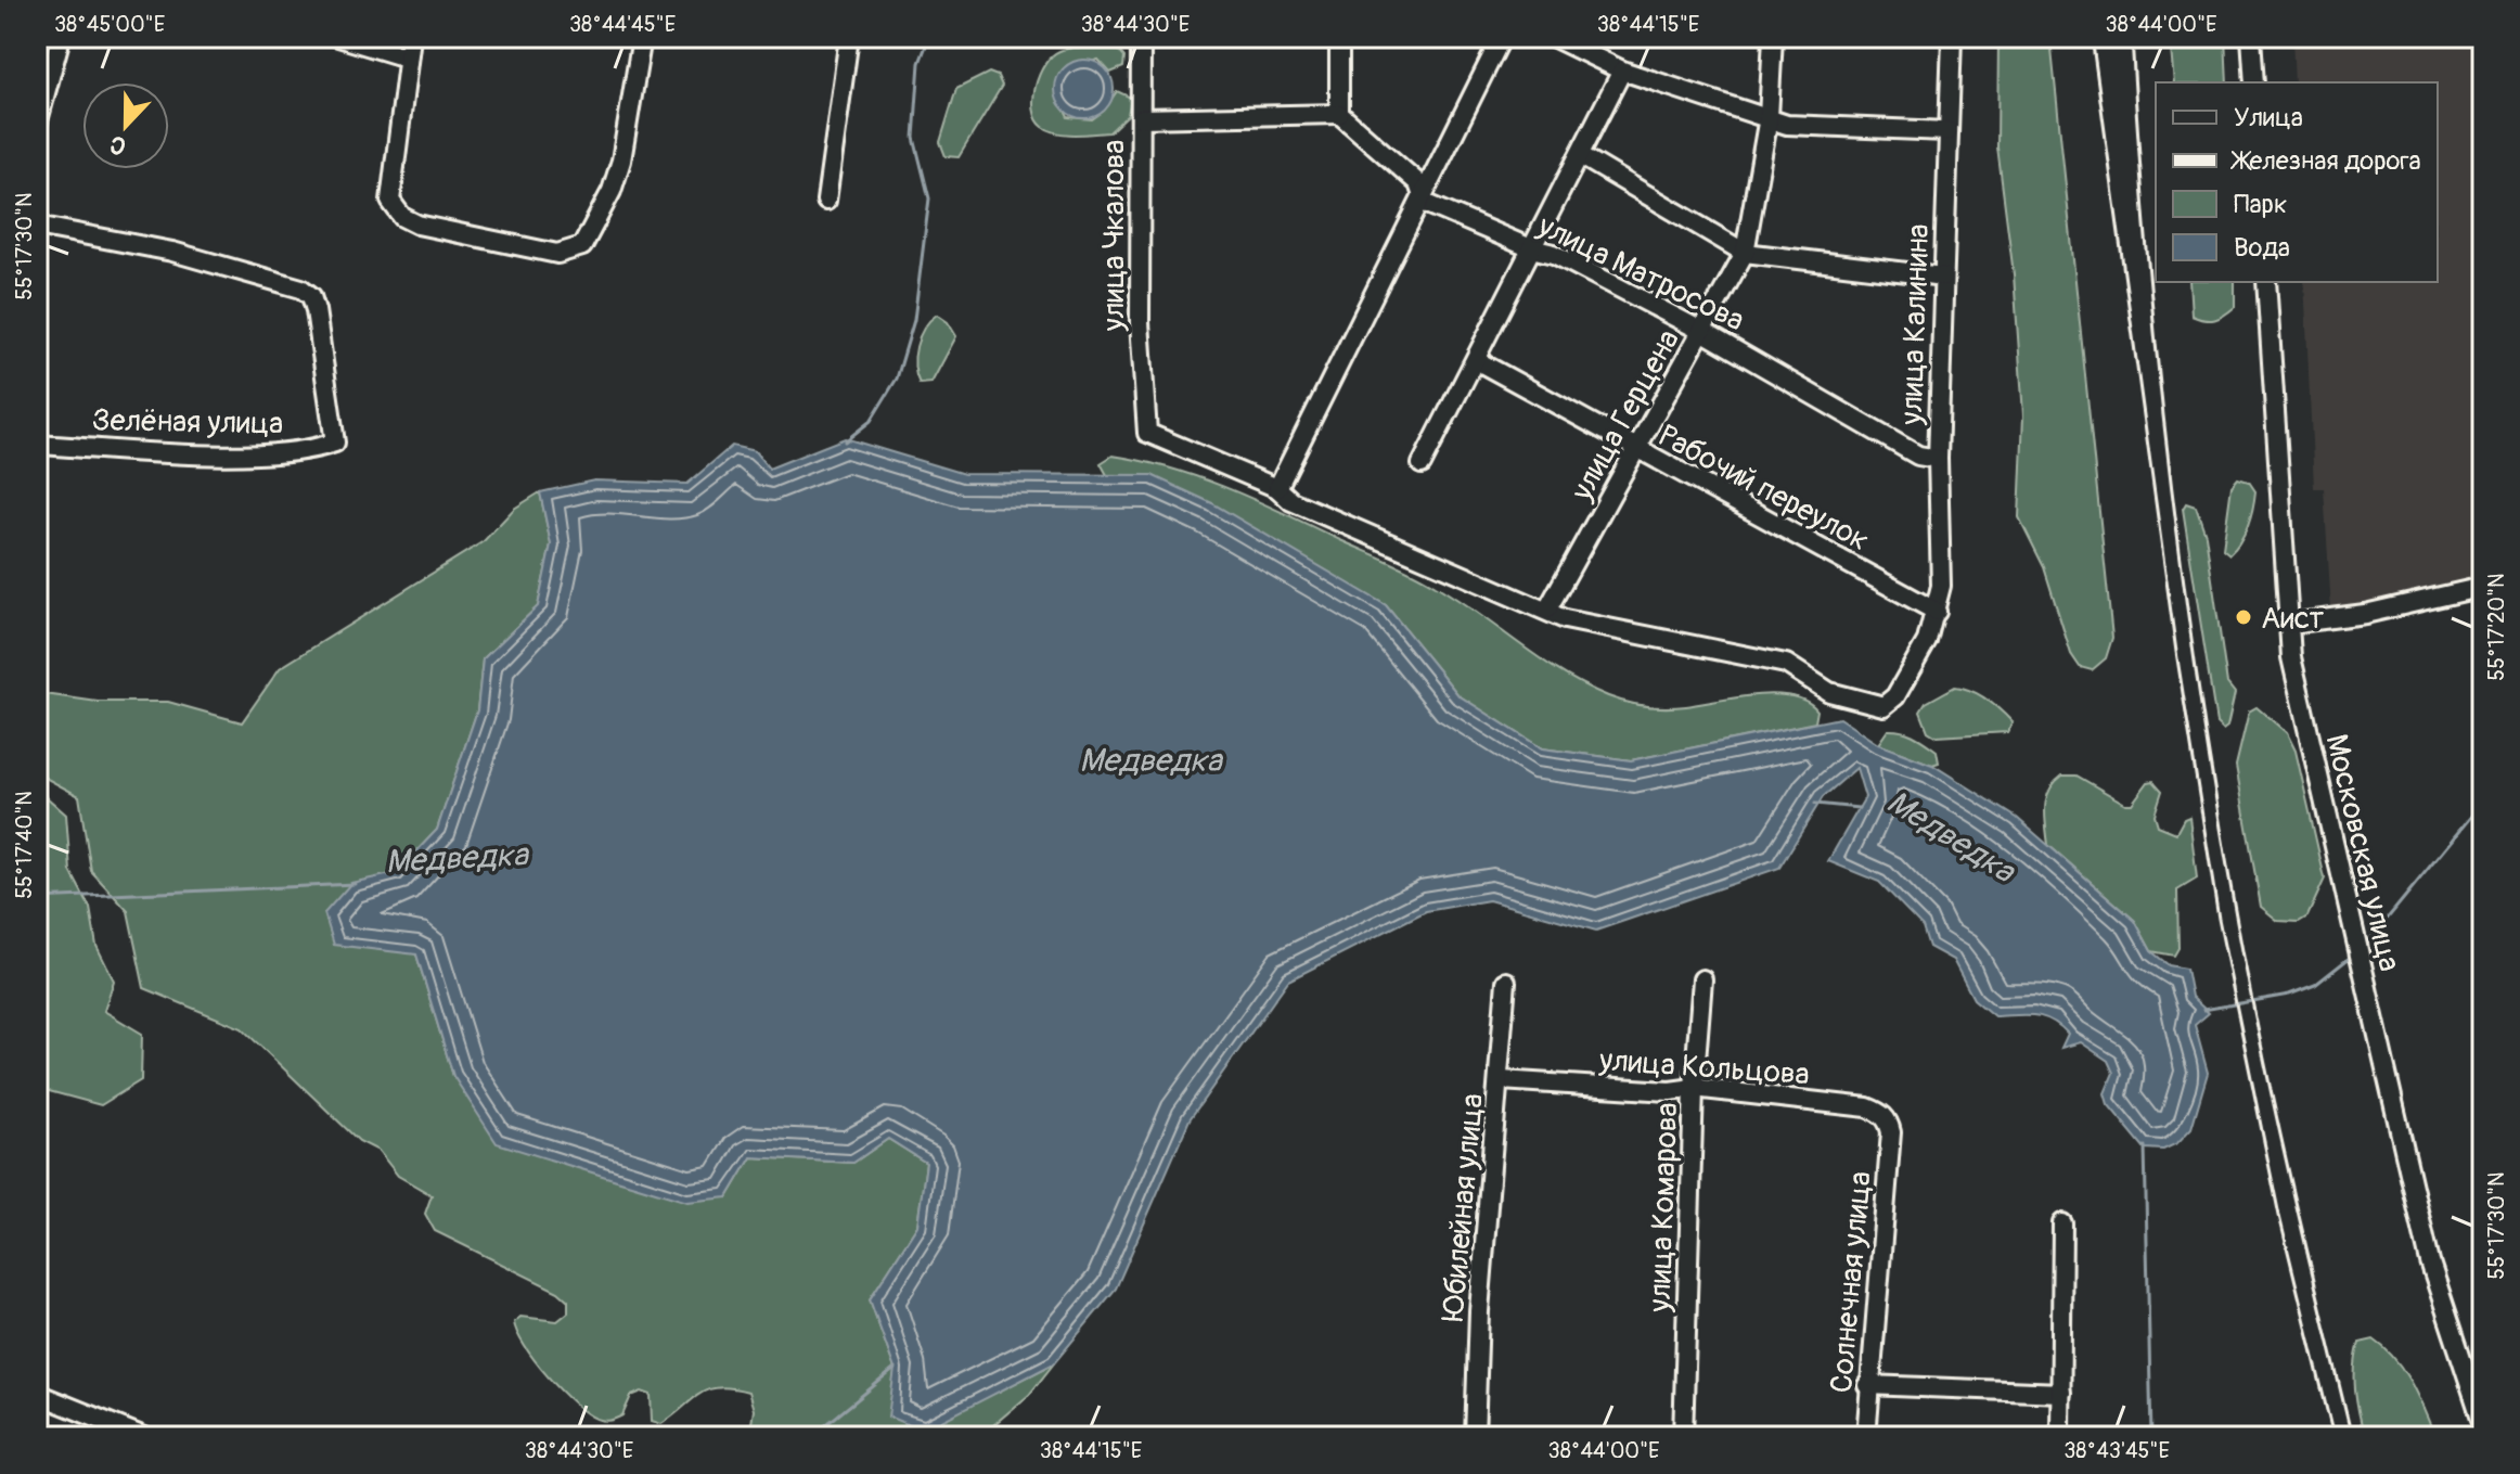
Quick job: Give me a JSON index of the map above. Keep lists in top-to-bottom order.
{
  "streets": {
    "street": [
      "улица Чкалова",
      "улица Матросова",
      "улица Калинина",
      "улица Герцена",
      "Зелёная улица",
      "Рабочий переулок",
      "Московская улица",
      "улица Кольцова",
      "Юбилейная улица",
      "улица Комарова",
      "Солнечная улица"
    ]
  },
  "crossings": [
    ["улица Матросова", "улица Калинина"],
    ["улица Матросова", "улица Герцена"],
    ["улица Калинина", "улица Герцена"],
    ["улица Калинина", "Рабочий переулок"],
    ["улица Герцена", "Рабочий переулок"],
    ["улица Кольцова", "Юбилейная улица"],
    ["улица Кольцова", "улица Комарова"],
    ["улица Кольцова", "Солнечная улица"]
  ],
  "water": ["Медведка"],
  "places": ["Аист"],
  "legend": [
    "Улица",
    "Железная дорога",
    "Парк",
    "Вода"
  ],
  "north": "bottom",
  "coordinates": [
    "38°45'00\"E",
    "38°44'45\"E",
    "38°44'30\"E",
    "38°44'15\"E",
    "38°44'00\"E",
    "55°17'30\"N",
    "55°17'20\"N",
    "55°17'40\"N",
    "38°43'45\"E"
  ]
}
